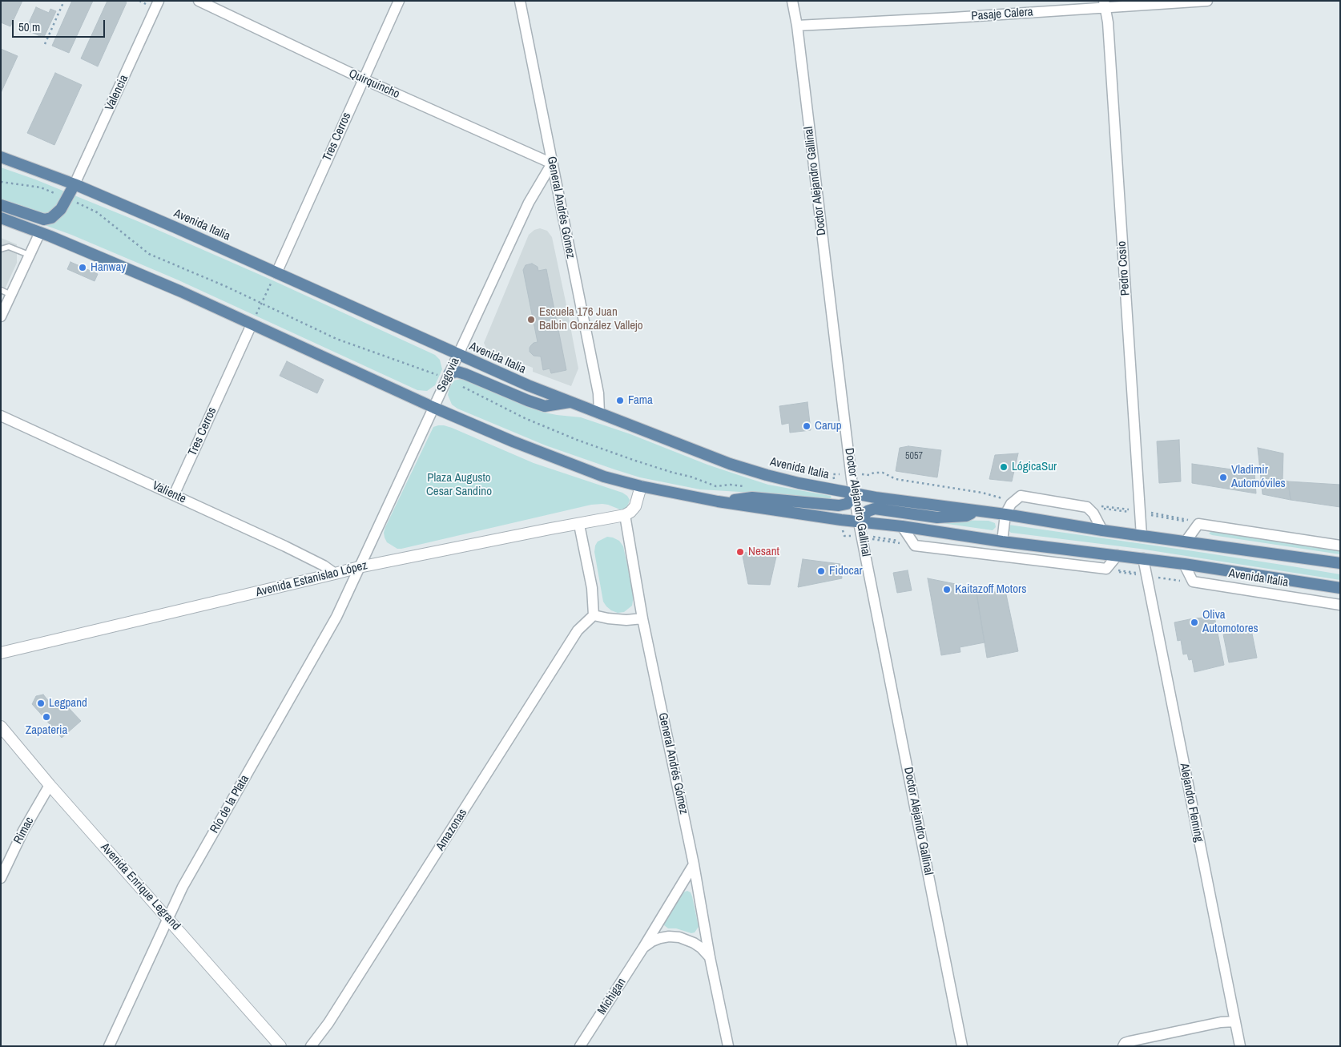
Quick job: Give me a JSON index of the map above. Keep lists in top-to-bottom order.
{
  "streets": {
    "main road": ["Avenida Italia"],
    "street": [
      "Pasaje Calera",
      "Quirquincho",
      "Valencia",
      "Tres Cerros",
      "Doctor Alejandro Gallinal",
      "General Andrés Gómez",
      "Pedro Cosio",
      "Segovia",
      "Valiente",
      "Avenida Estanislao López",
      "Alejandro Fleming",
      "Río de la Plata",
      "Amazonas",
      "Rimac",
      "Avenida Enrique Legrand",
      "Míchigan"
    ]
  },
  "crossings": [
    ["Pasaje Calera", "Doctor Alejandro Gallinal"],
    ["Pasaje Calera", "Pedro Cosio"],
    ["Quirquincho", "Tres Cerros"],
    ["Quirquincho", "General Andrés Gómez"],
    ["Quirquincho", "Segovia"],
    ["Valencia", "Avenida Italia"],
    ["Tres Cerros", "Avenida Italia"],
    ["Tres Cerros", "Valiente"],
    ["Doctor Alejandro Gallinal", "Avenida Italia"],
    ["General Andrés Gómez", "Avenida Italia"],
    ["General Andrés Gómez", "Segovia"],
    ["General Andrés Gómez", "Avenida Estanislao López"],
    ["General Andrés Gómez", "Míchigan"],
    ["Avenida Italia", "Pedro Cosio"],
    ["Avenida Italia", "Segovia"],
    ["Avenida Italia", "Alejandro Fleming"],
    ["Segovia", "Avenida Estanislao López"],
    ["Segovia", "Río de la Plata"],
    ["Valiente", "Avenida Estanislao López"],
    ["Avenida Estanislao López", "Río de la Plata"],
    ["Río de la Plata", "Avenida Enrique Legrand"],
    ["Rimac", "Avenida Enrique Legrand"]
  ],
  "parks": ["Plaza Augusto Cesar Sandino"],
  "places": [
    "Hanway",
    "Escuela 176 Juan Balbin González Vallejo",
    "Fama",
    "Carup",
    "LógicaSur",
    "Vladimir Automóviles",
    "Nesant",
    "Fidocar",
    "Kaitazoff Motors",
    "Oliva Automotores",
    "Legpand",
    "Zapateria"
  ],
  "house_numbers": ["5057"],
  "scale_bar": "50 m"
}
